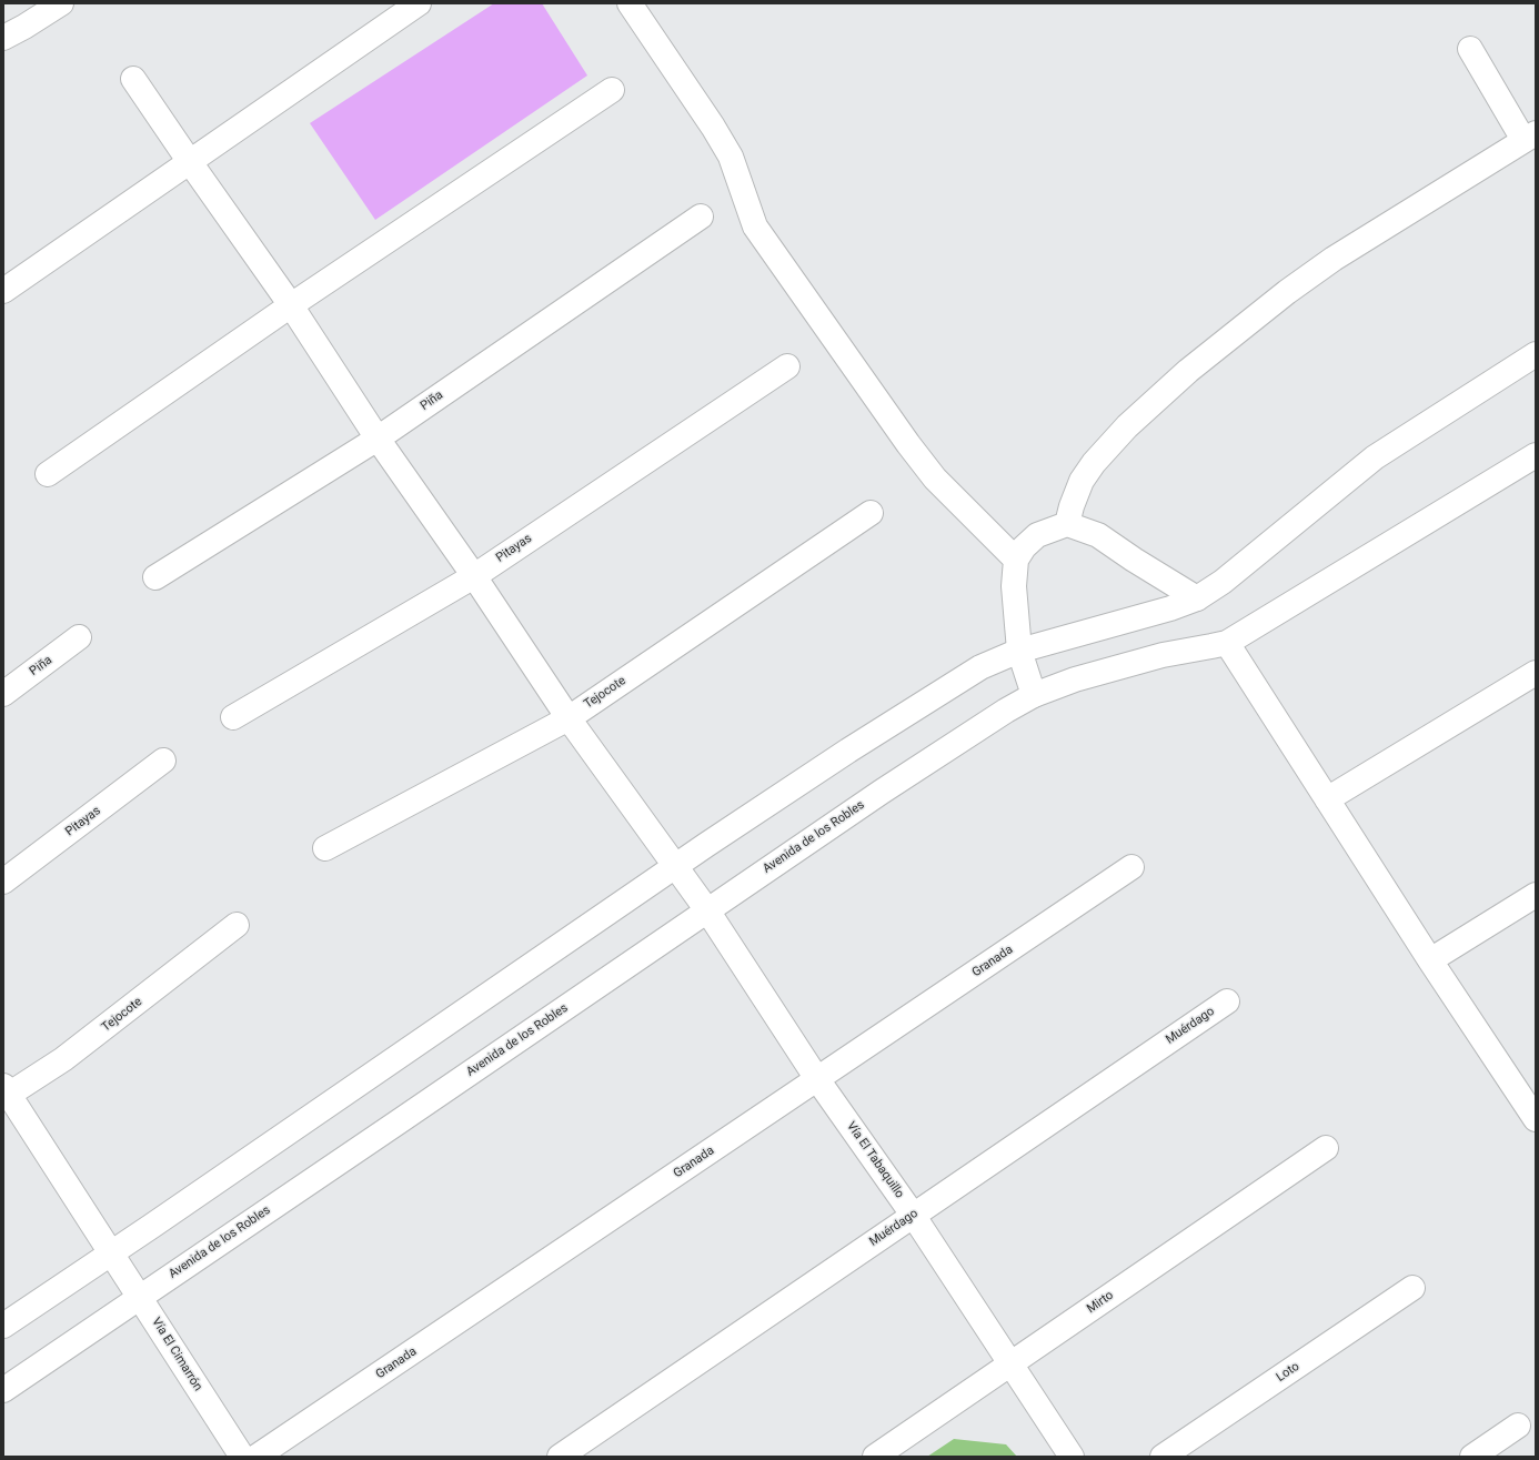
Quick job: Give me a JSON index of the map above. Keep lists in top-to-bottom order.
{
  "streets": {
    "street": [
      "Piña",
      "Pitayas",
      "Tejocote",
      "Avenida de los Robles",
      "Granada",
      "Muérdago",
      "Vía El Tabaquillo",
      "Mirto",
      "Vía El Cimarrón",
      "Loto"
    ]
  },
  "crossings": [
    ["Piña", "Vía El Tabaquillo"],
    ["Pitayas", "Vía El Tabaquillo"],
    ["Tejocote", "Vía El Tabaquillo"],
    ["Tejocote", "Vía El Cimarrón"],
    ["Avenida de los Robles", "Vía El Tabaquillo"],
    ["Avenida de los Robles", "Vía El Cimarrón"],
    ["Granada", "Vía El Tabaquillo"],
    ["Muérdago", "Vía El Tabaquillo"],
    ["Vía El Tabaquillo", "Mirto"]
  ]
}
